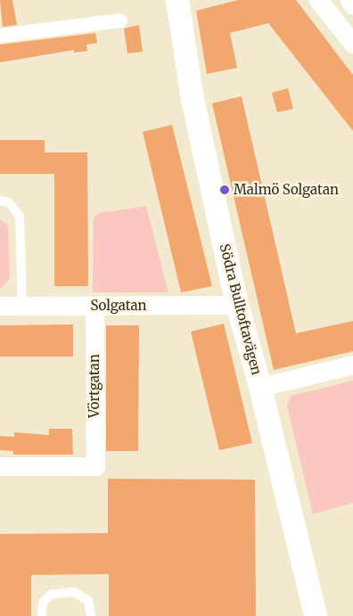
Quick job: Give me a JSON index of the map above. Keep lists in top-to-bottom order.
{
  "streets": {
    "street": ["Solgatan", "Södra Bulltoftavägen", "Vörtgatan"]
  },
  "crossings": [
    ["Solgatan", "Södra Bulltoftavägen"],
    ["Solgatan", "Vörtgatan"]
  ],
  "places": ["Malmö Solgatan"]
}
